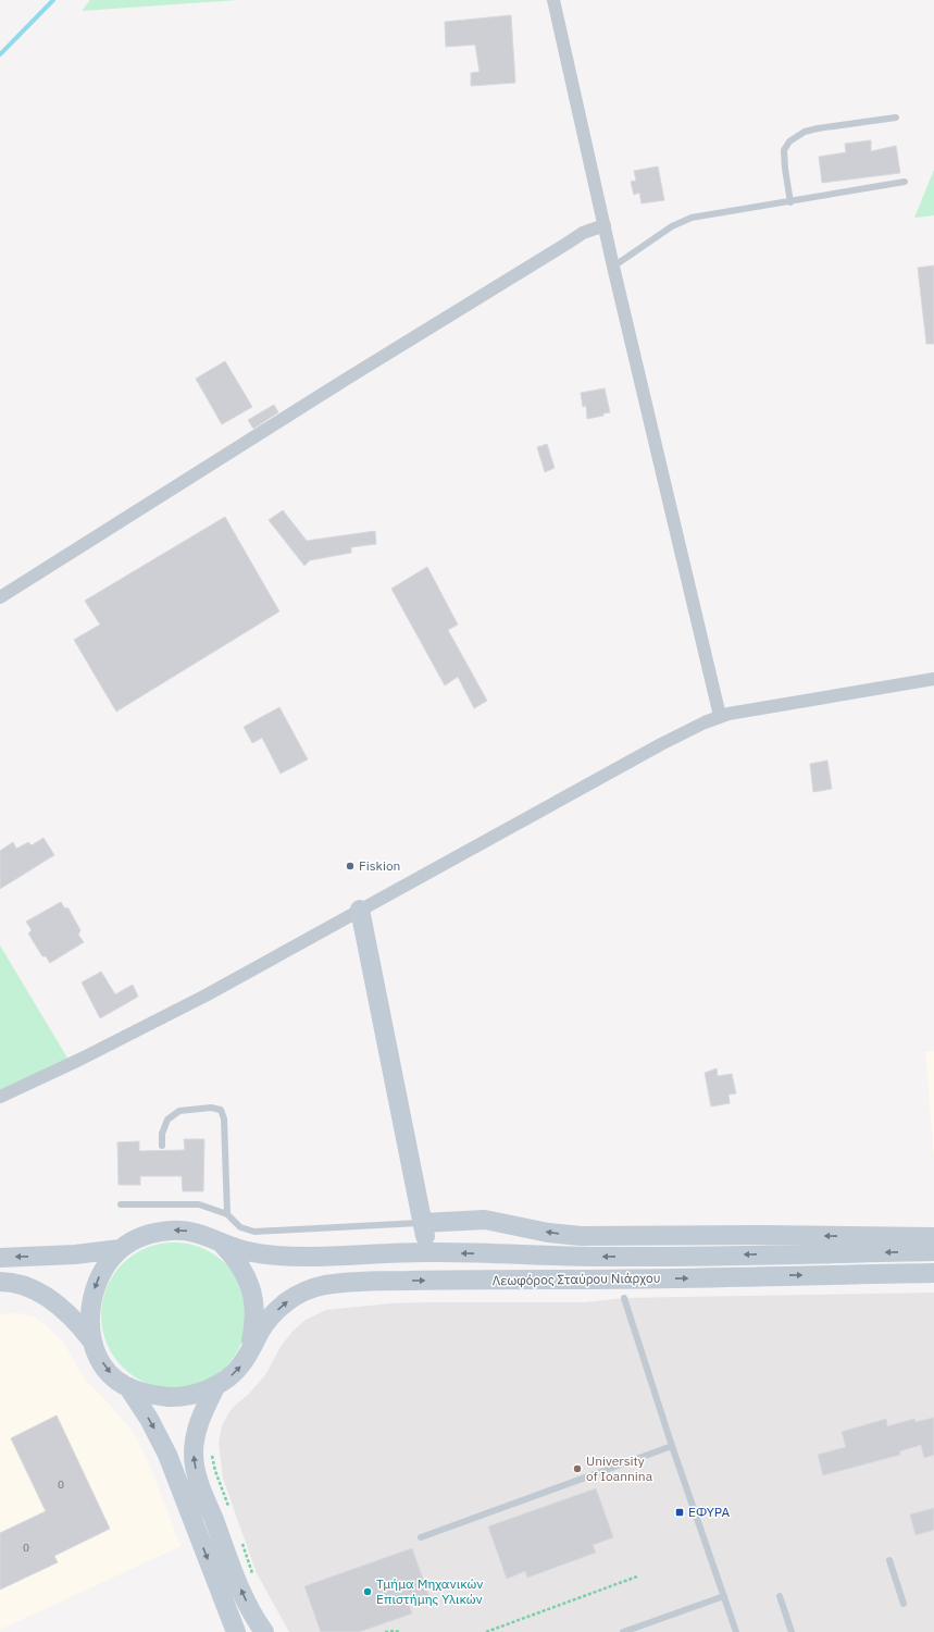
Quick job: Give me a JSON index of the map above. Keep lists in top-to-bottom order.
{
  "streets": {
    "main road": ["Λεωφόρος Σταύρου Νιάρχου"]
  },
  "places": {
    "other": ["Fiskion", "University of Ioannina", "Τμήμα Μηχανικών Επιστήμης Υλικών"],
    "transit": ["ΕΦΥΡΑ"]
  },
  "house_numbers": ["0", "0"]
}
